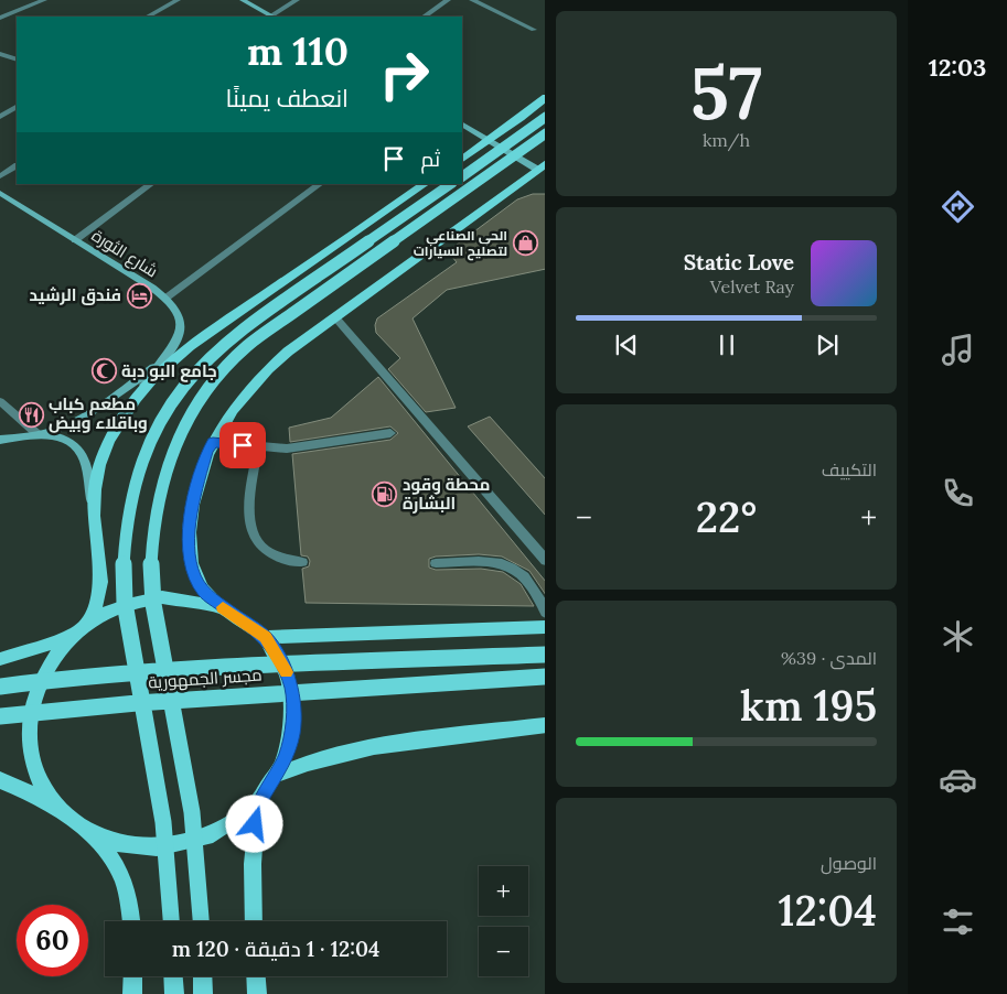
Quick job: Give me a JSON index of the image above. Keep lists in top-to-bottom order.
{
  "streets": {
    "main road": ["مجسر الجمهورية"],
    "street": ["شارع الثورة"]
  },
  "places": {
    "shop": ["الحي الصناعي لتصليح السيارات"],
    "hotel": ["فندق الرشيد"],
    "mosque": ["جامع البو دبة"],
    "restaurant": ["مطعم كباب وباقلاء وبيض"],
    "fuel station": ["محطة وقود البشارة"]
  },
  "page": {
    "tabs": "12:03",
    "tile": [
      ["57", "km/h"],
      "التكييف",
      ["المدى · 39%", "195 km"],
      ["الوصول", "12:04"]
    ],
    "turn": ["110 m", "انعطف يمينًا"],
    "then": "ثم",
    "song": ["Static Love", "Velvet Ray"],
    "heat": ["−", "22°", "+"],
    "map_buttons": ["+", "−"],
    "limit": "60",
    "trip": "12:04 · 1 دقيقة · 120 m"
  }
}
